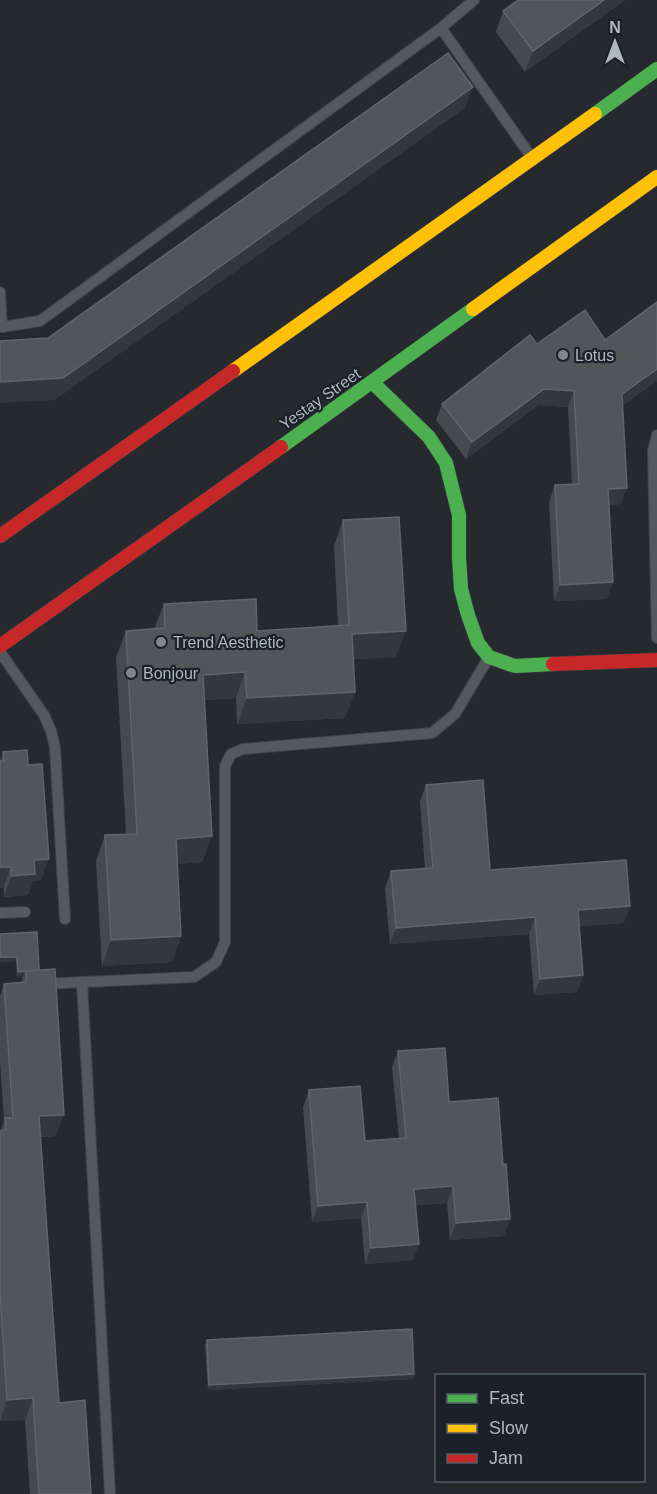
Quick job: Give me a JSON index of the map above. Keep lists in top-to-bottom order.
{
  "streets": {
    "main road": ["Yestay Street"]
  },
  "places": ["Lotus", "Trend Aesthetic", "Bonjour"],
  "legend": ["Fast", "Slow", "Jam"],
  "north": "top"
}
